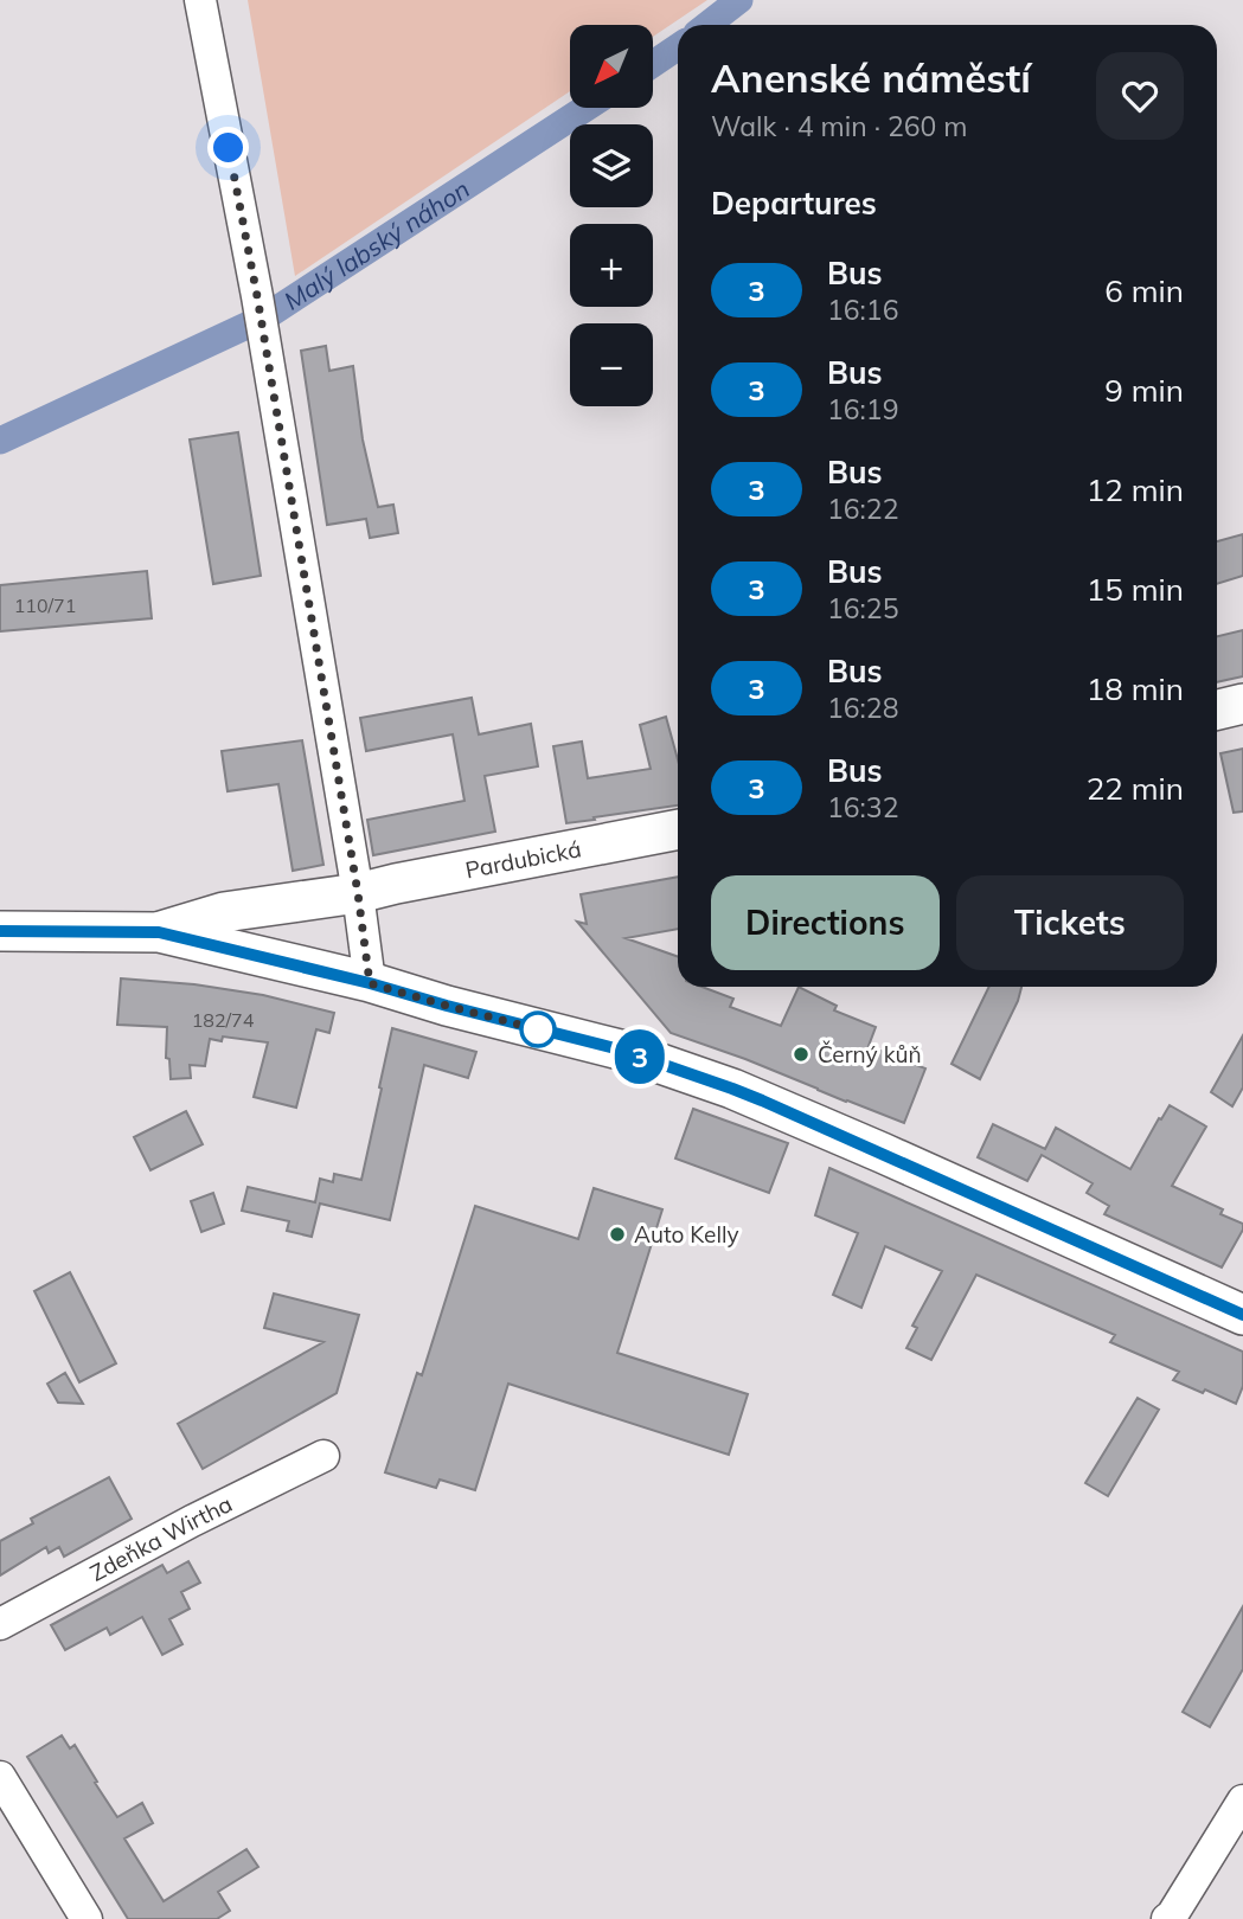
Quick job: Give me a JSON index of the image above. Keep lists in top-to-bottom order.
{
  "streets": {
    "street": ["Pardubická", "Zdeňka Wirtha"]
  },
  "water": ["Malý labský náhon"],
  "places": ["Černý kůň", "Auto Kelly"],
  "lines": ["bus line 3"],
  "house_numbers": ["110/71", "182/74"],
  "north": "bottom left",
  "page": {
    "on_map": "3",
    "map_buttons": ["+", "−"],
    "heading": [
      ["Anenské náměstí", "Walk · 4 min · 260 m"],
      "Departures"
    ],
    "list": [
      {
        "mark": "3",
        "name": "Bus",
        "note": "16:16",
        "value": "6 min"
      },
      {
        "mark": "3",
        "name": "Bus",
        "note": "16:19",
        "value": "9 min"
      },
      {
        "mark": "3",
        "name": "Bus",
        "note": "16:22",
        "value": "12 min"
      },
      {
        "mark": "3",
        "name": "Bus",
        "note": "16:25",
        "value": "15 min"
      },
      {
        "mark": "3",
        "name": "Bus",
        "note": "16:28",
        "value": "18 min"
      },
      {
        "mark": "3",
        "name": "Bus",
        "note": "16:32",
        "value": "22 min"
      }
    ],
    "buttons": ["Directions", "Tickets"]
  }
}
